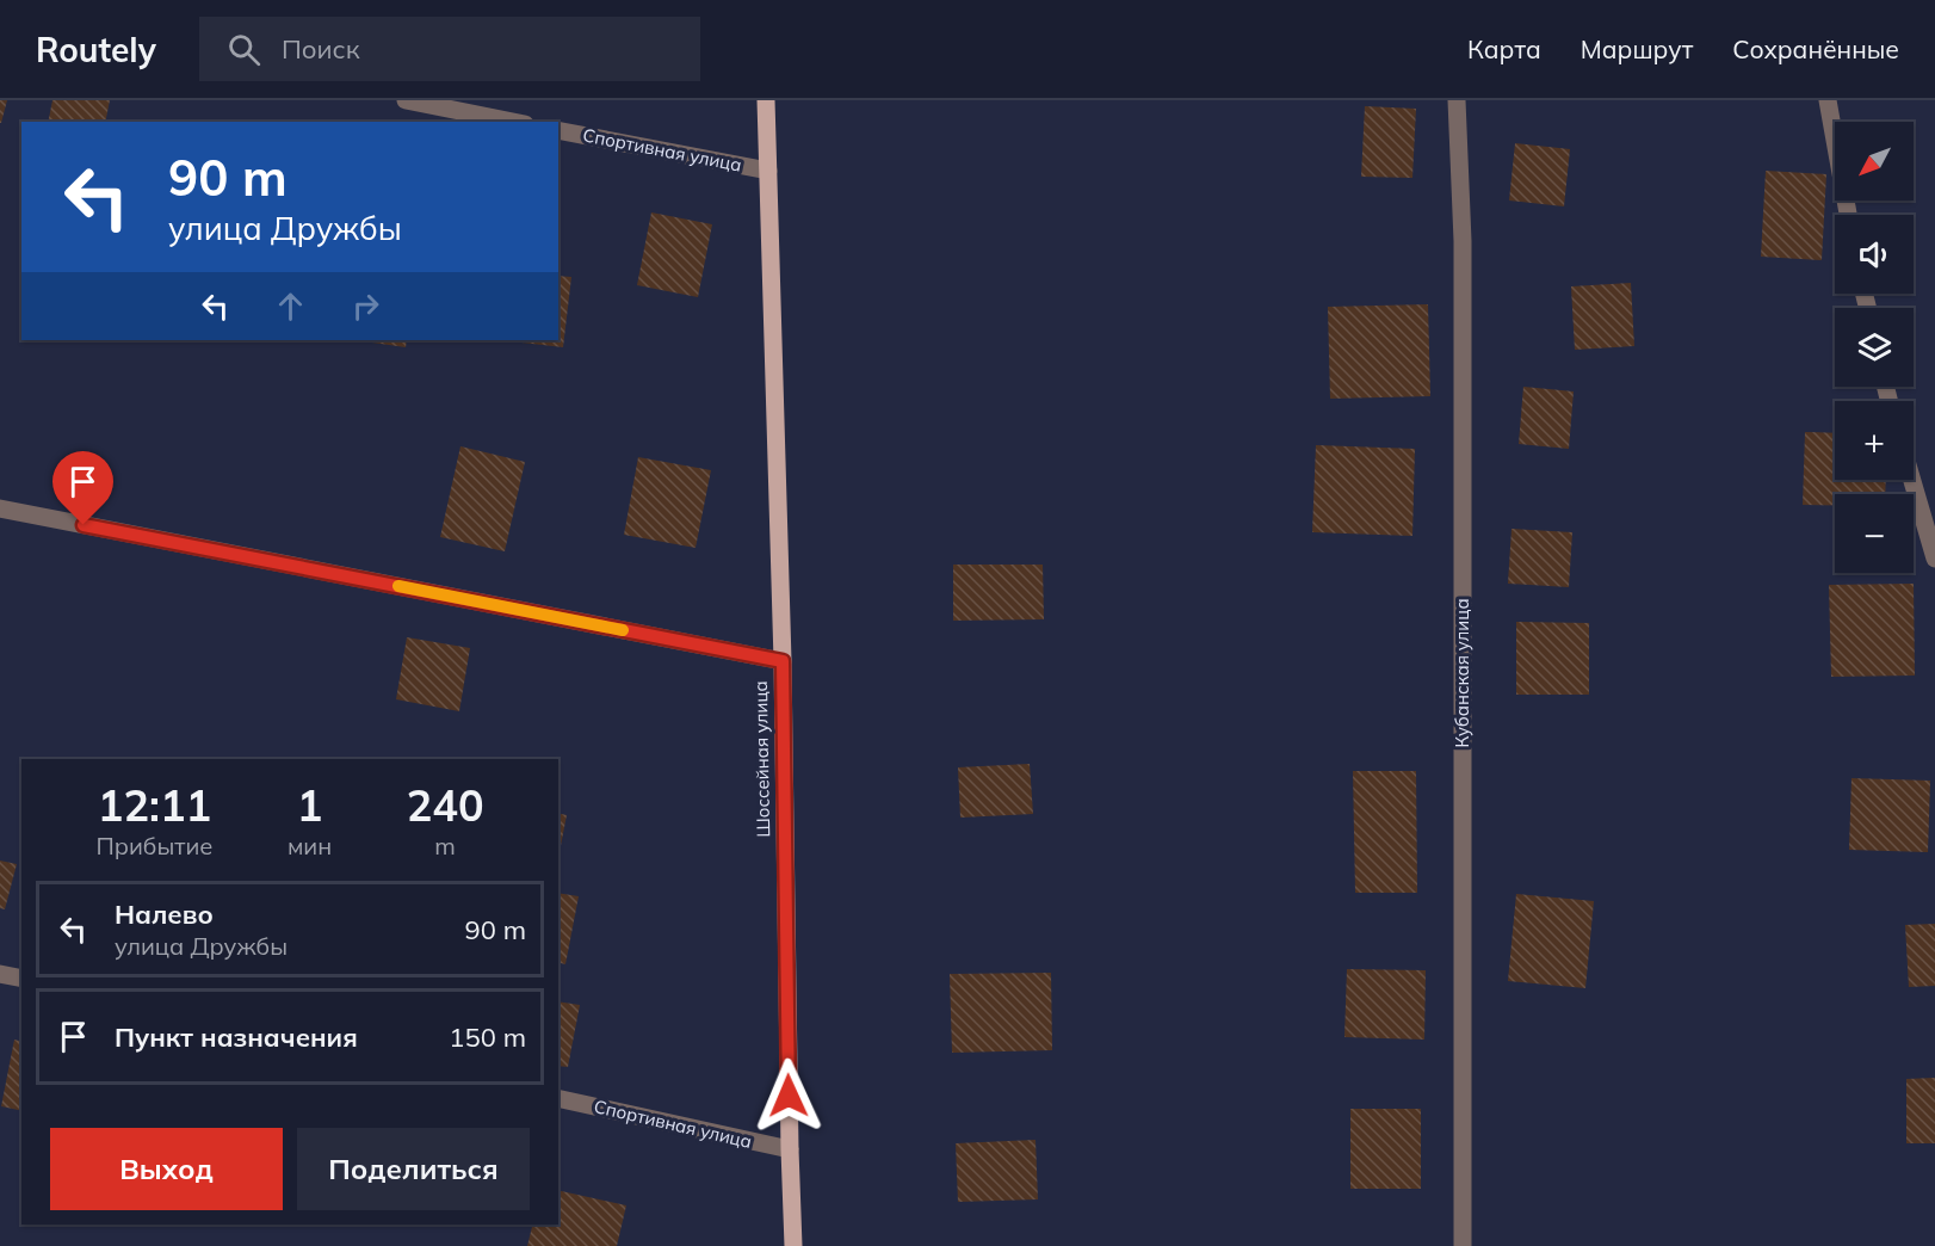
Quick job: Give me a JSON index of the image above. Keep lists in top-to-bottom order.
{
  "streets": {
    "main road": ["Шоссейная улица"],
    "street": ["Спортивная улица", "Кубанская улица"]
  },
  "crossings": [
    ["Спортивная улица", "Шоссейная улица"]
  ],
  "north": "bottom left",
  "page": {
    "header": "Routely",
    "search": "Поиск",
    "nav": ["Карта", "Маршрут", "Сохранённые"],
    "map_buttons": ["+", "−"],
    "turn": ["90 m", "улица Дружбы"],
    "eta": [
      "12:11",
      "Прибытие",
      "1",
      "мин",
      "240",
      "m"
    ],
    "list": [
      {
        "name": "Налево",
        "note": "улица Дружбы",
        "value": "90 m"
      },
      {
        "name": "Пункт назначения",
        "value": "150 m"
      }
    ],
    "buttons": ["Выход", "Поделиться"]
  }
}
